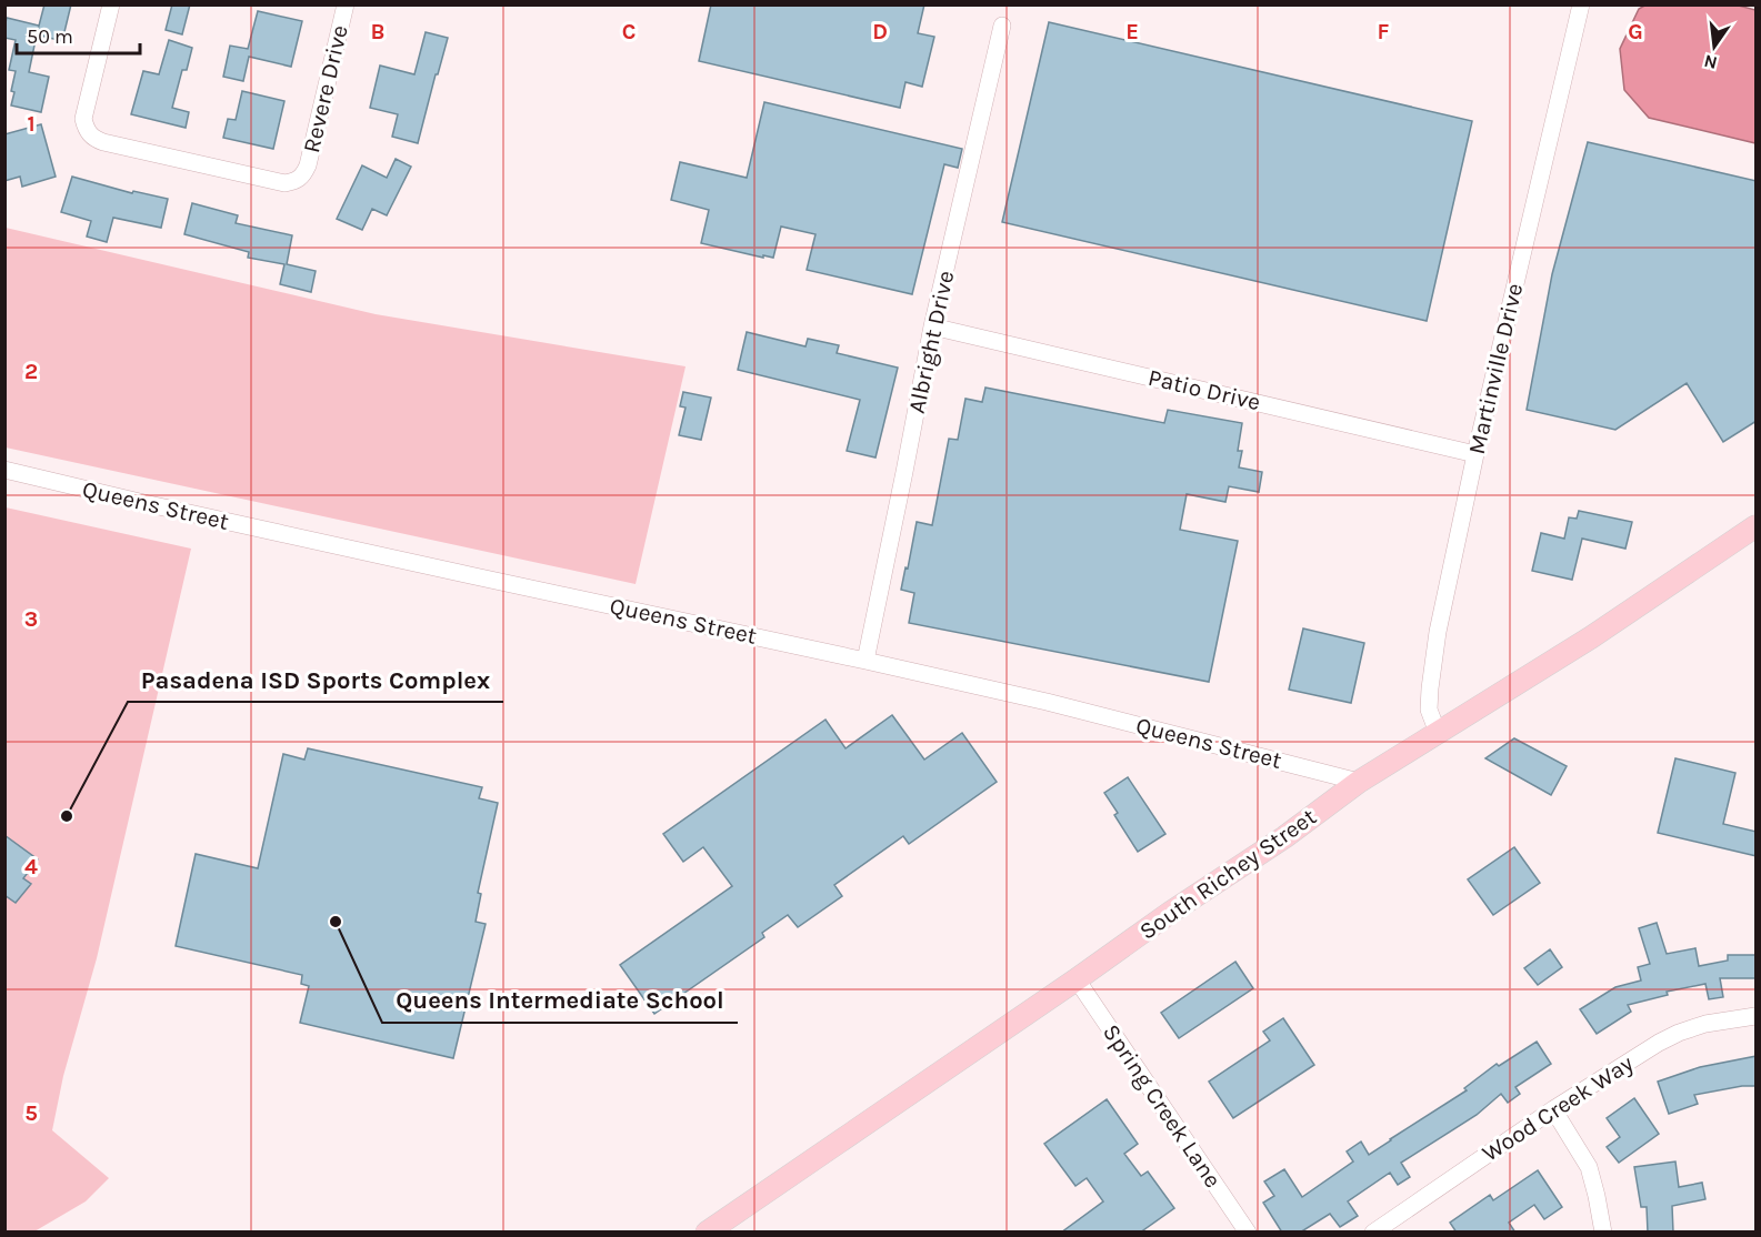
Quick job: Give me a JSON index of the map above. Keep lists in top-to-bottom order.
{
  "streets": {
    "main road": ["South Richey Street"],
    "street": [
      "Revere Drive",
      "Albright Drive",
      "Martinville Drive",
      "Patio Drive",
      "Queens Street",
      "Spring Creek Lane",
      "Wood Creek Way"
    ]
  },
  "crossings": [
    ["Albright Drive", "Patio Drive"],
    ["Albright Drive", "Queens Street"],
    ["Martinville Drive", "Patio Drive"],
    ["Martinville Drive", "South Richey Street"],
    ["Queens Street", "South Richey Street"],
    ["South Richey Street", "Spring Creek Lane"]
  ],
  "places": ["Pasadena ISD Sports Complex", "Queens Intermediate School"],
  "scale_bar": "50 m",
  "north": "bottom",
  "grid": {
    "columns": [
      "B",
      "C",
      "D",
      "E",
      "F",
      "G"
    ],
    "rows": [
      "1",
      "2",
      "3",
      "4",
      "5"
    ]
  }
}
